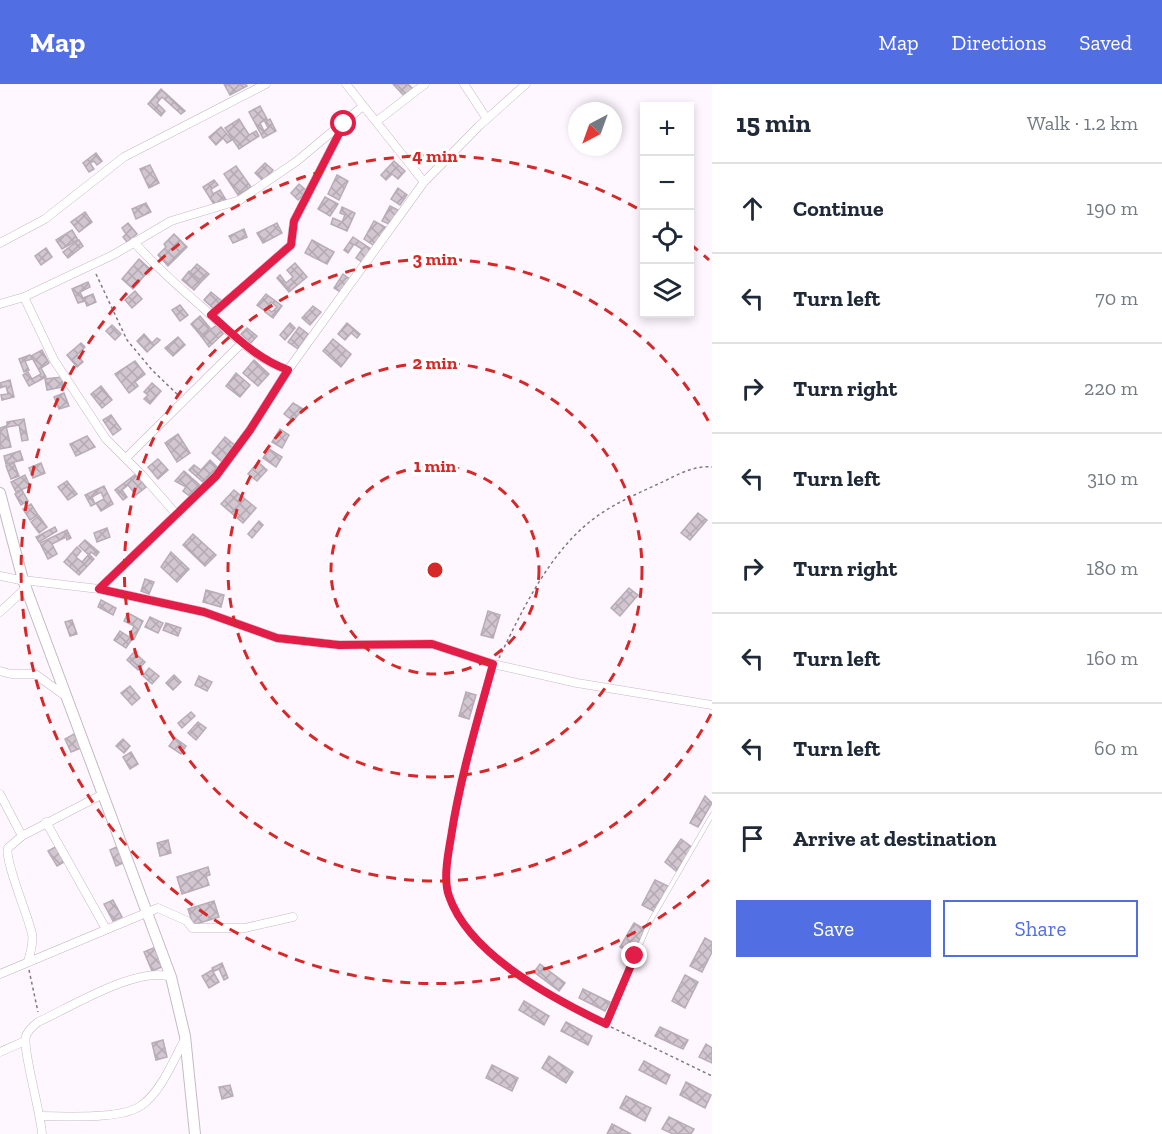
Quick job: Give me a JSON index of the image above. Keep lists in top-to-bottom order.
{
  "north": "bottom left",
  "page": {
    "header": "Map",
    "nav": ["Map", "Directions", "Saved"],
    "heading": ["15 min", "Walk · 1.2 km"],
    "map_buttons": ["+", "−"],
    "list": [
      ["Continue", "190 m"],
      ["Turn left", "70 m"],
      ["Turn right", "220 m"],
      ["Turn left", "310 m"],
      ["Turn right", "180 m"],
      ["Turn left", "160 m"],
      ["Turn left", "60 m"],
      "Arrive at destination"
    ],
    "buttons": ["Save", "Share"]
  },
  "rings": [
    "4 min",
    "3 min",
    "2 min",
    "1 min"
  ]
}
